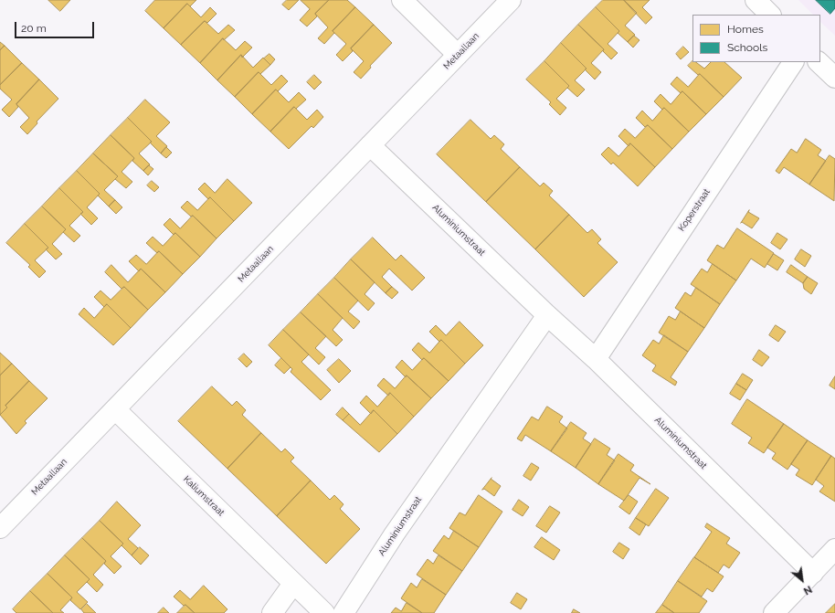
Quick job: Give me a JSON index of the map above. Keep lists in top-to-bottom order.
{
  "streets": {
    "street": [
      "Metaallaan",
      "Koperstraat",
      "Aluminiumstraat",
      "Kaliumstraat"
    ]
  },
  "crossings": [
    ["Metaallaan", "Aluminiumstraat"],
    ["Metaallaan", "Kaliumstraat"],
    ["Koperstraat", "Aluminiumstraat"]
  ],
  "legend": ["Homes", "Schools"],
  "scale_bar": "20 m",
  "north": "bottom right"
}
